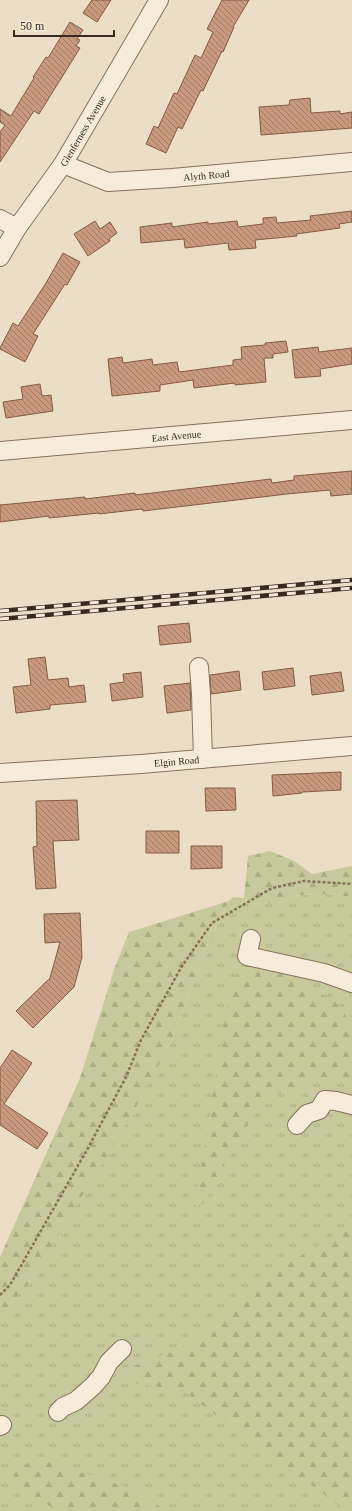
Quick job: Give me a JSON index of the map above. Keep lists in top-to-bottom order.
{
  "streets": {
    "street": [
      "Glenferness Avenue",
      "Alyth Road",
      "East Avenue",
      "Elgin Road"
    ]
  },
  "crossings": [
    ["Glenferness Avenue", "Alyth Road"]
  ],
  "scale_bar": "50 m"
}
